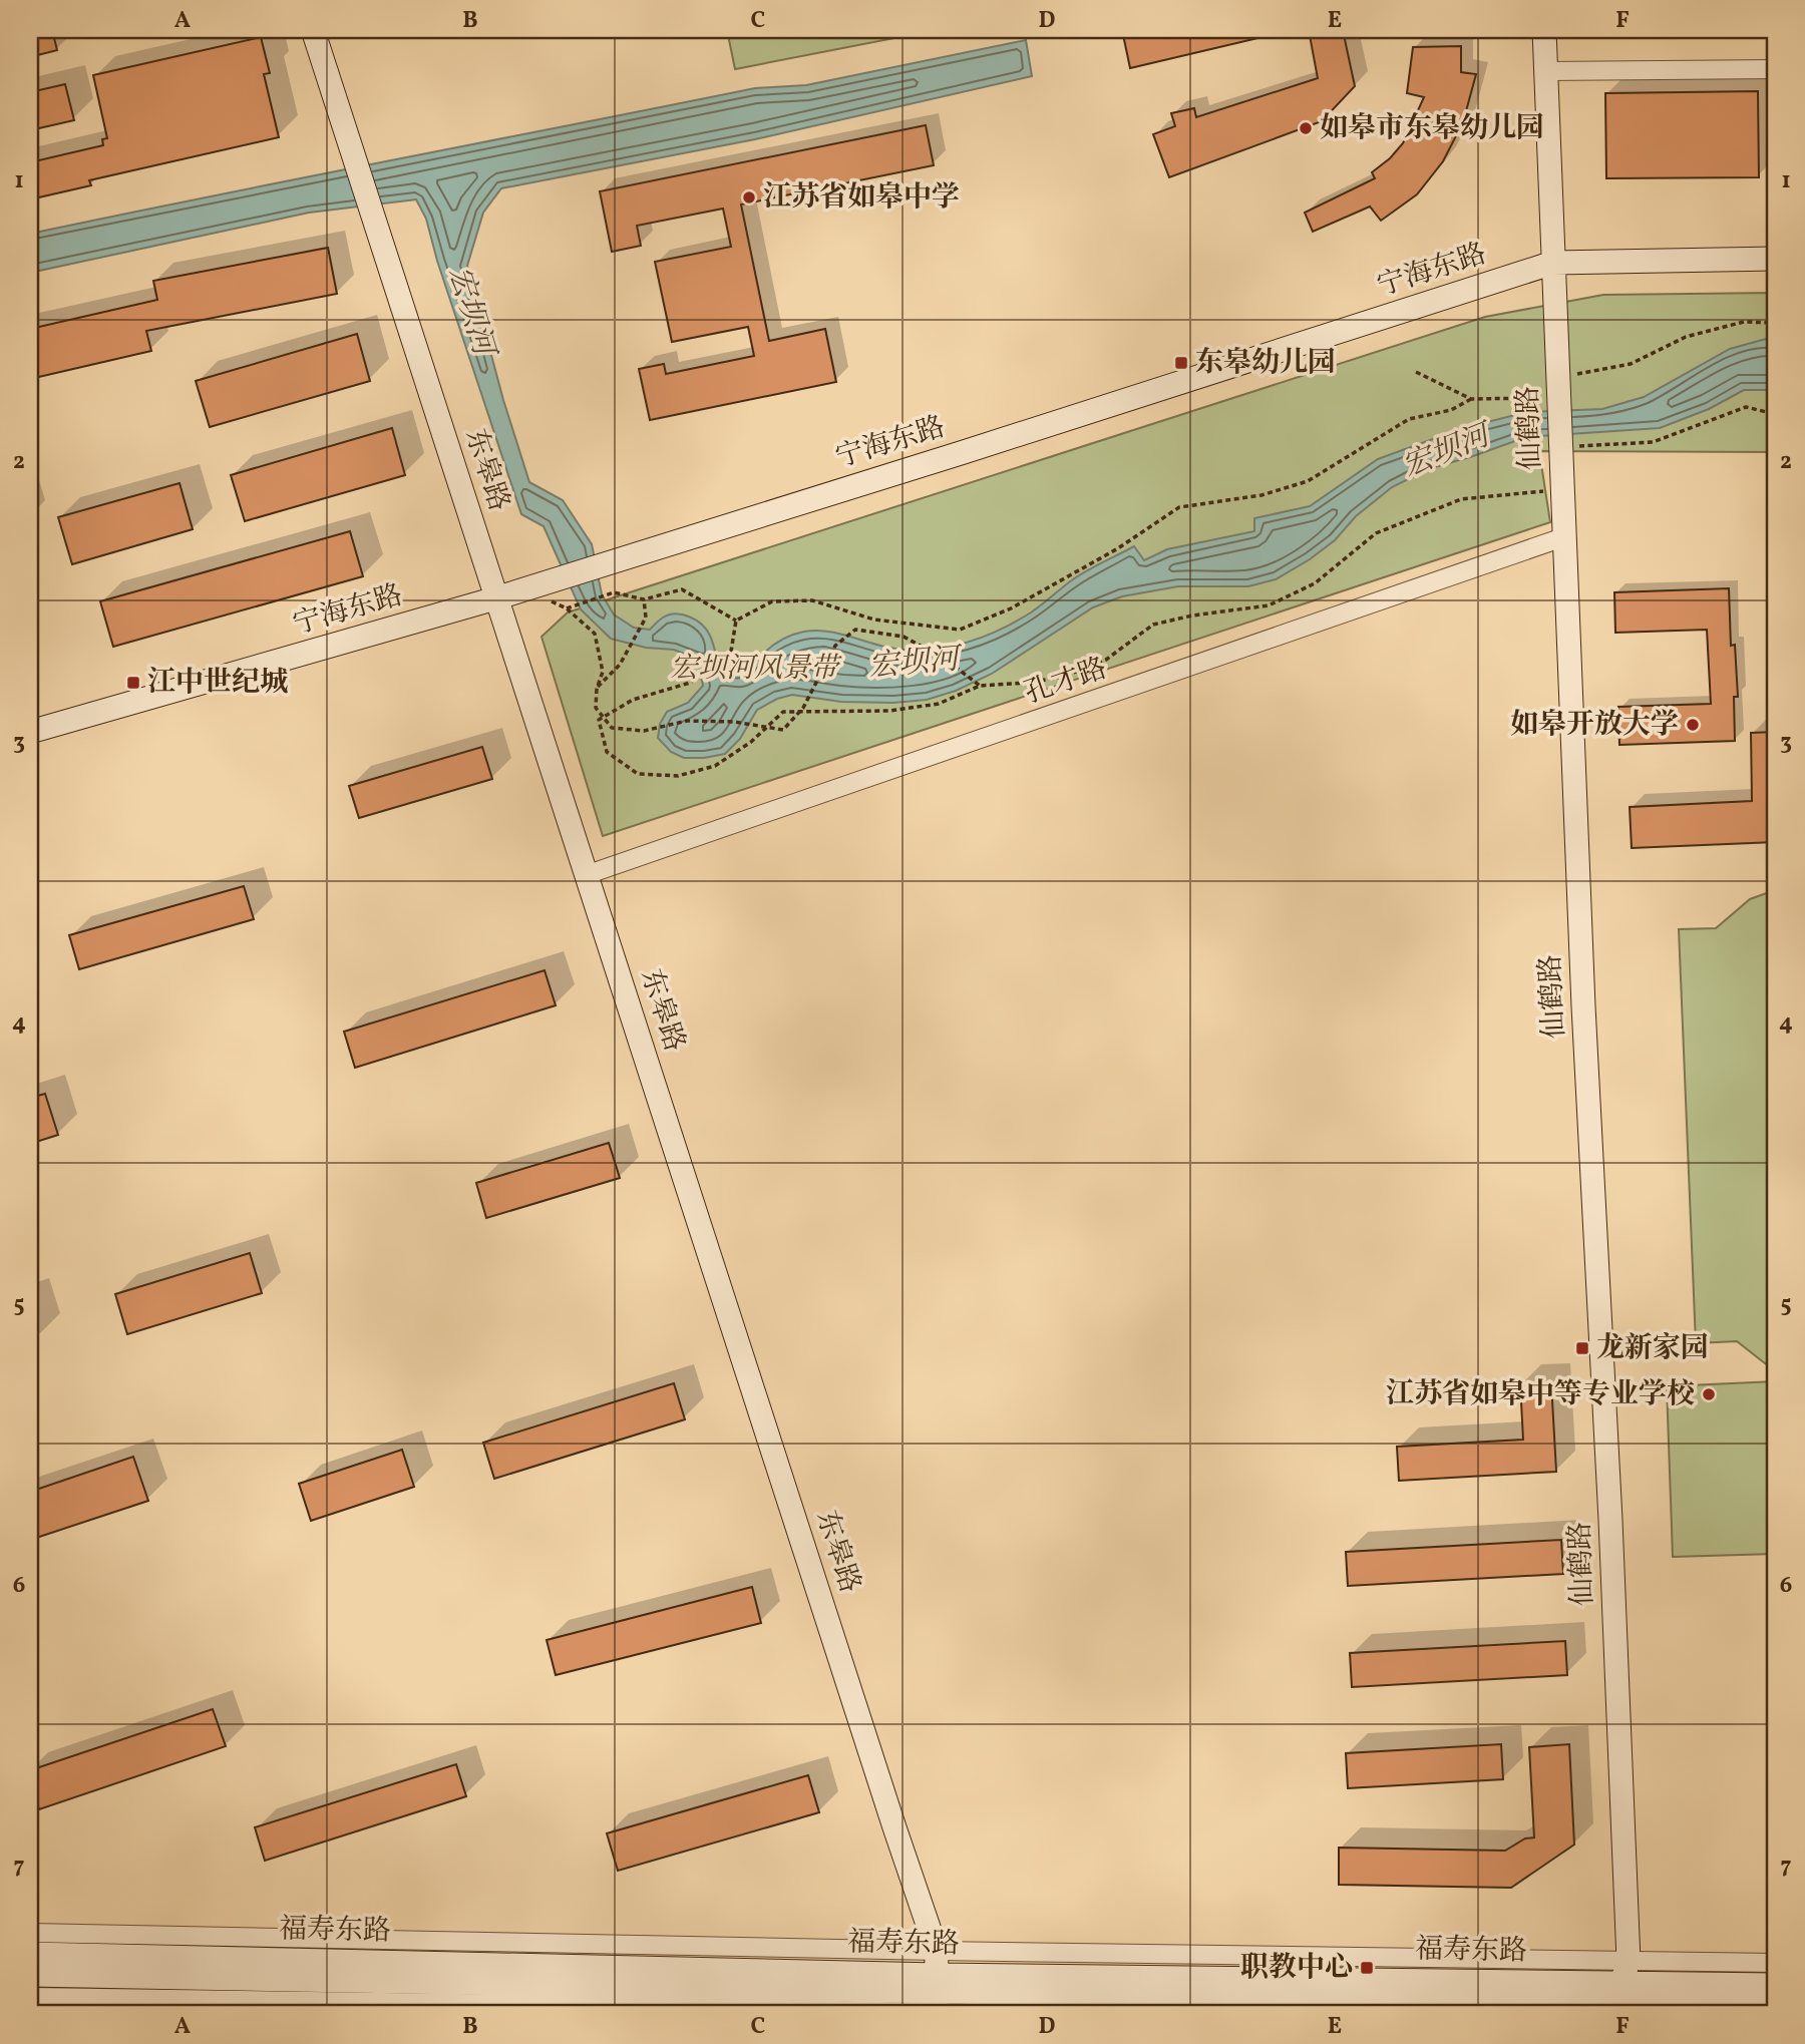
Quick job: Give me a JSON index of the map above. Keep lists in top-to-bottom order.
{
  "streets": {
    "street": [
      "宁海东路",
      "仙鹤路",
      "东皋路",
      "孔才路",
      "福寿东路"
    ]
  },
  "crossings": [
    ["宁海东路", "仙鹤路"],
    ["宁海东路", "东皋路"],
    ["仙鹤路", "孔才路"],
    ["仙鹤路", "福寿东路"],
    ["东皋路", "孔才路"],
    ["东皋路", "福寿东路"]
  ],
  "water": ["宏坝河"],
  "parks": ["宏坝河风景带"],
  "places": {
    "other": [
      "如皋市东皋幼儿园",
      "江苏省如皋中学",
      "如皋开放大学",
      "江苏省如皋中等专业学校"
    ],
    "transit": [
      "东皋幼儿园",
      "江中世纪城",
      "龙新家园",
      "职教中心"
    ]
  },
  "grid": {
    "columns": [
      "A",
      "B",
      "C",
      "D",
      "E",
      "F"
    ],
    "rows": [
      "1",
      "2",
      "3",
      "4",
      "5",
      "6",
      "7"
    ]
  }
}
